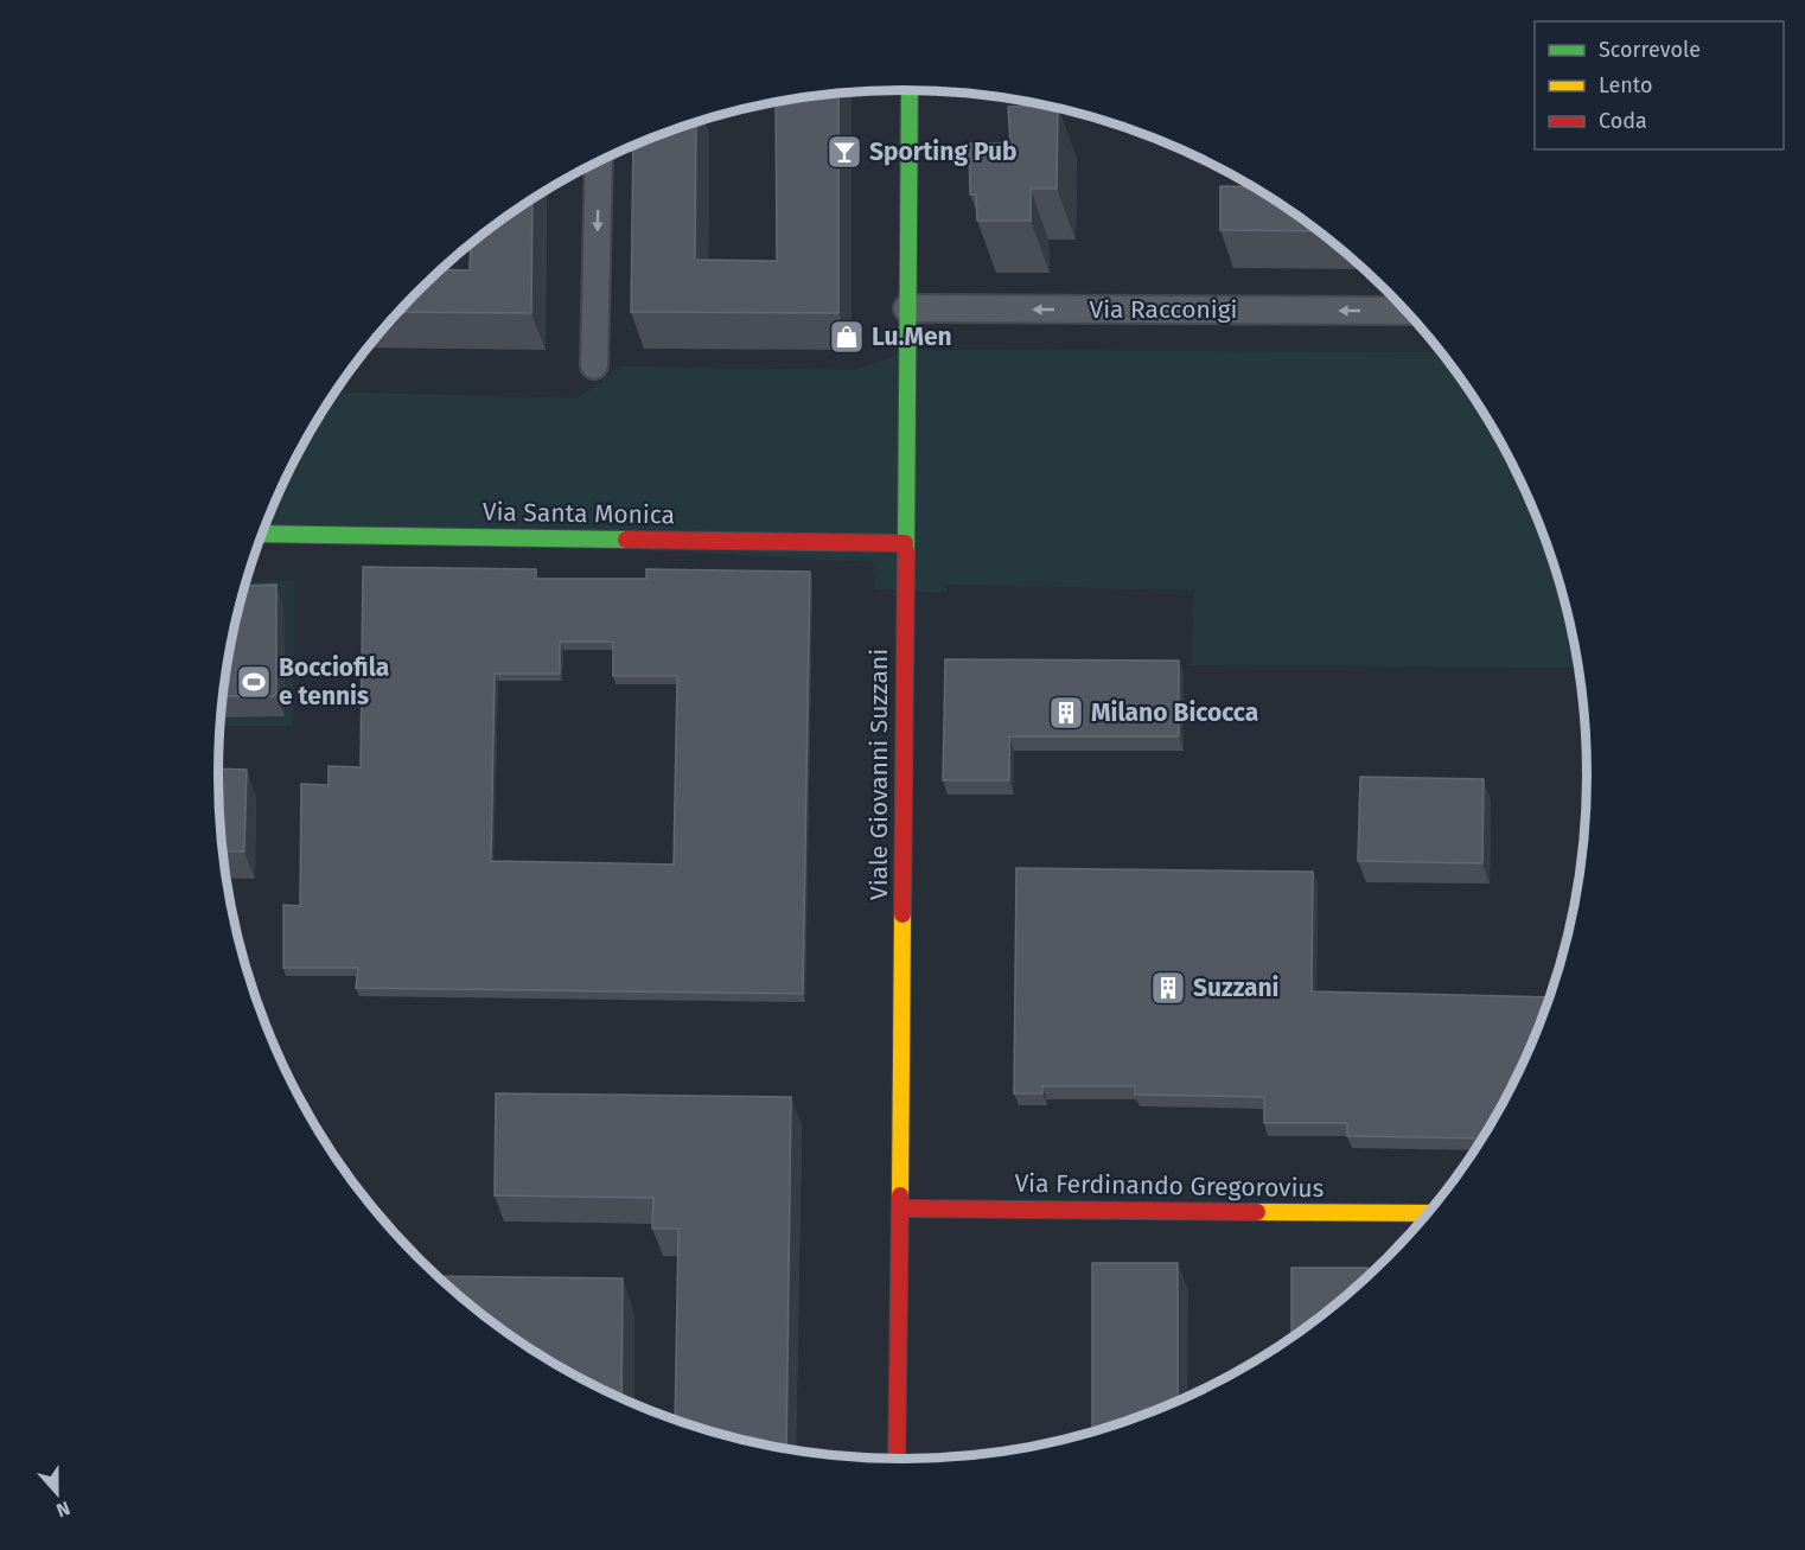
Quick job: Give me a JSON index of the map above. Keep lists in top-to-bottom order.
{
  "streets": {
    "street": [
      "Via Racconigi",
      "Via Santa Monica",
      "Viale Giovanni Suzzani",
      "Via Ferdinando Gregorovius"
    ]
  },
  "crossings": [
    ["Via Racconigi", "Viale Giovanni Suzzani"],
    ["Via Santa Monica", "Viale Giovanni Suzzani"],
    ["Viale Giovanni Suzzani", "Via Ferdinando Gregorovius"]
  ],
  "one_way": ["Via Racconigi"],
  "places": {
    "bar": ["Sporting Pub"],
    "shop": ["Lu.Men"],
    "sports": ["Bocciofila e tennis"],
    "building": ["Milano Bicocca", "Suzzani"]
  },
  "legend": ["Scorrevole", "Lento", "Coda"],
  "north": "bottom"
}
